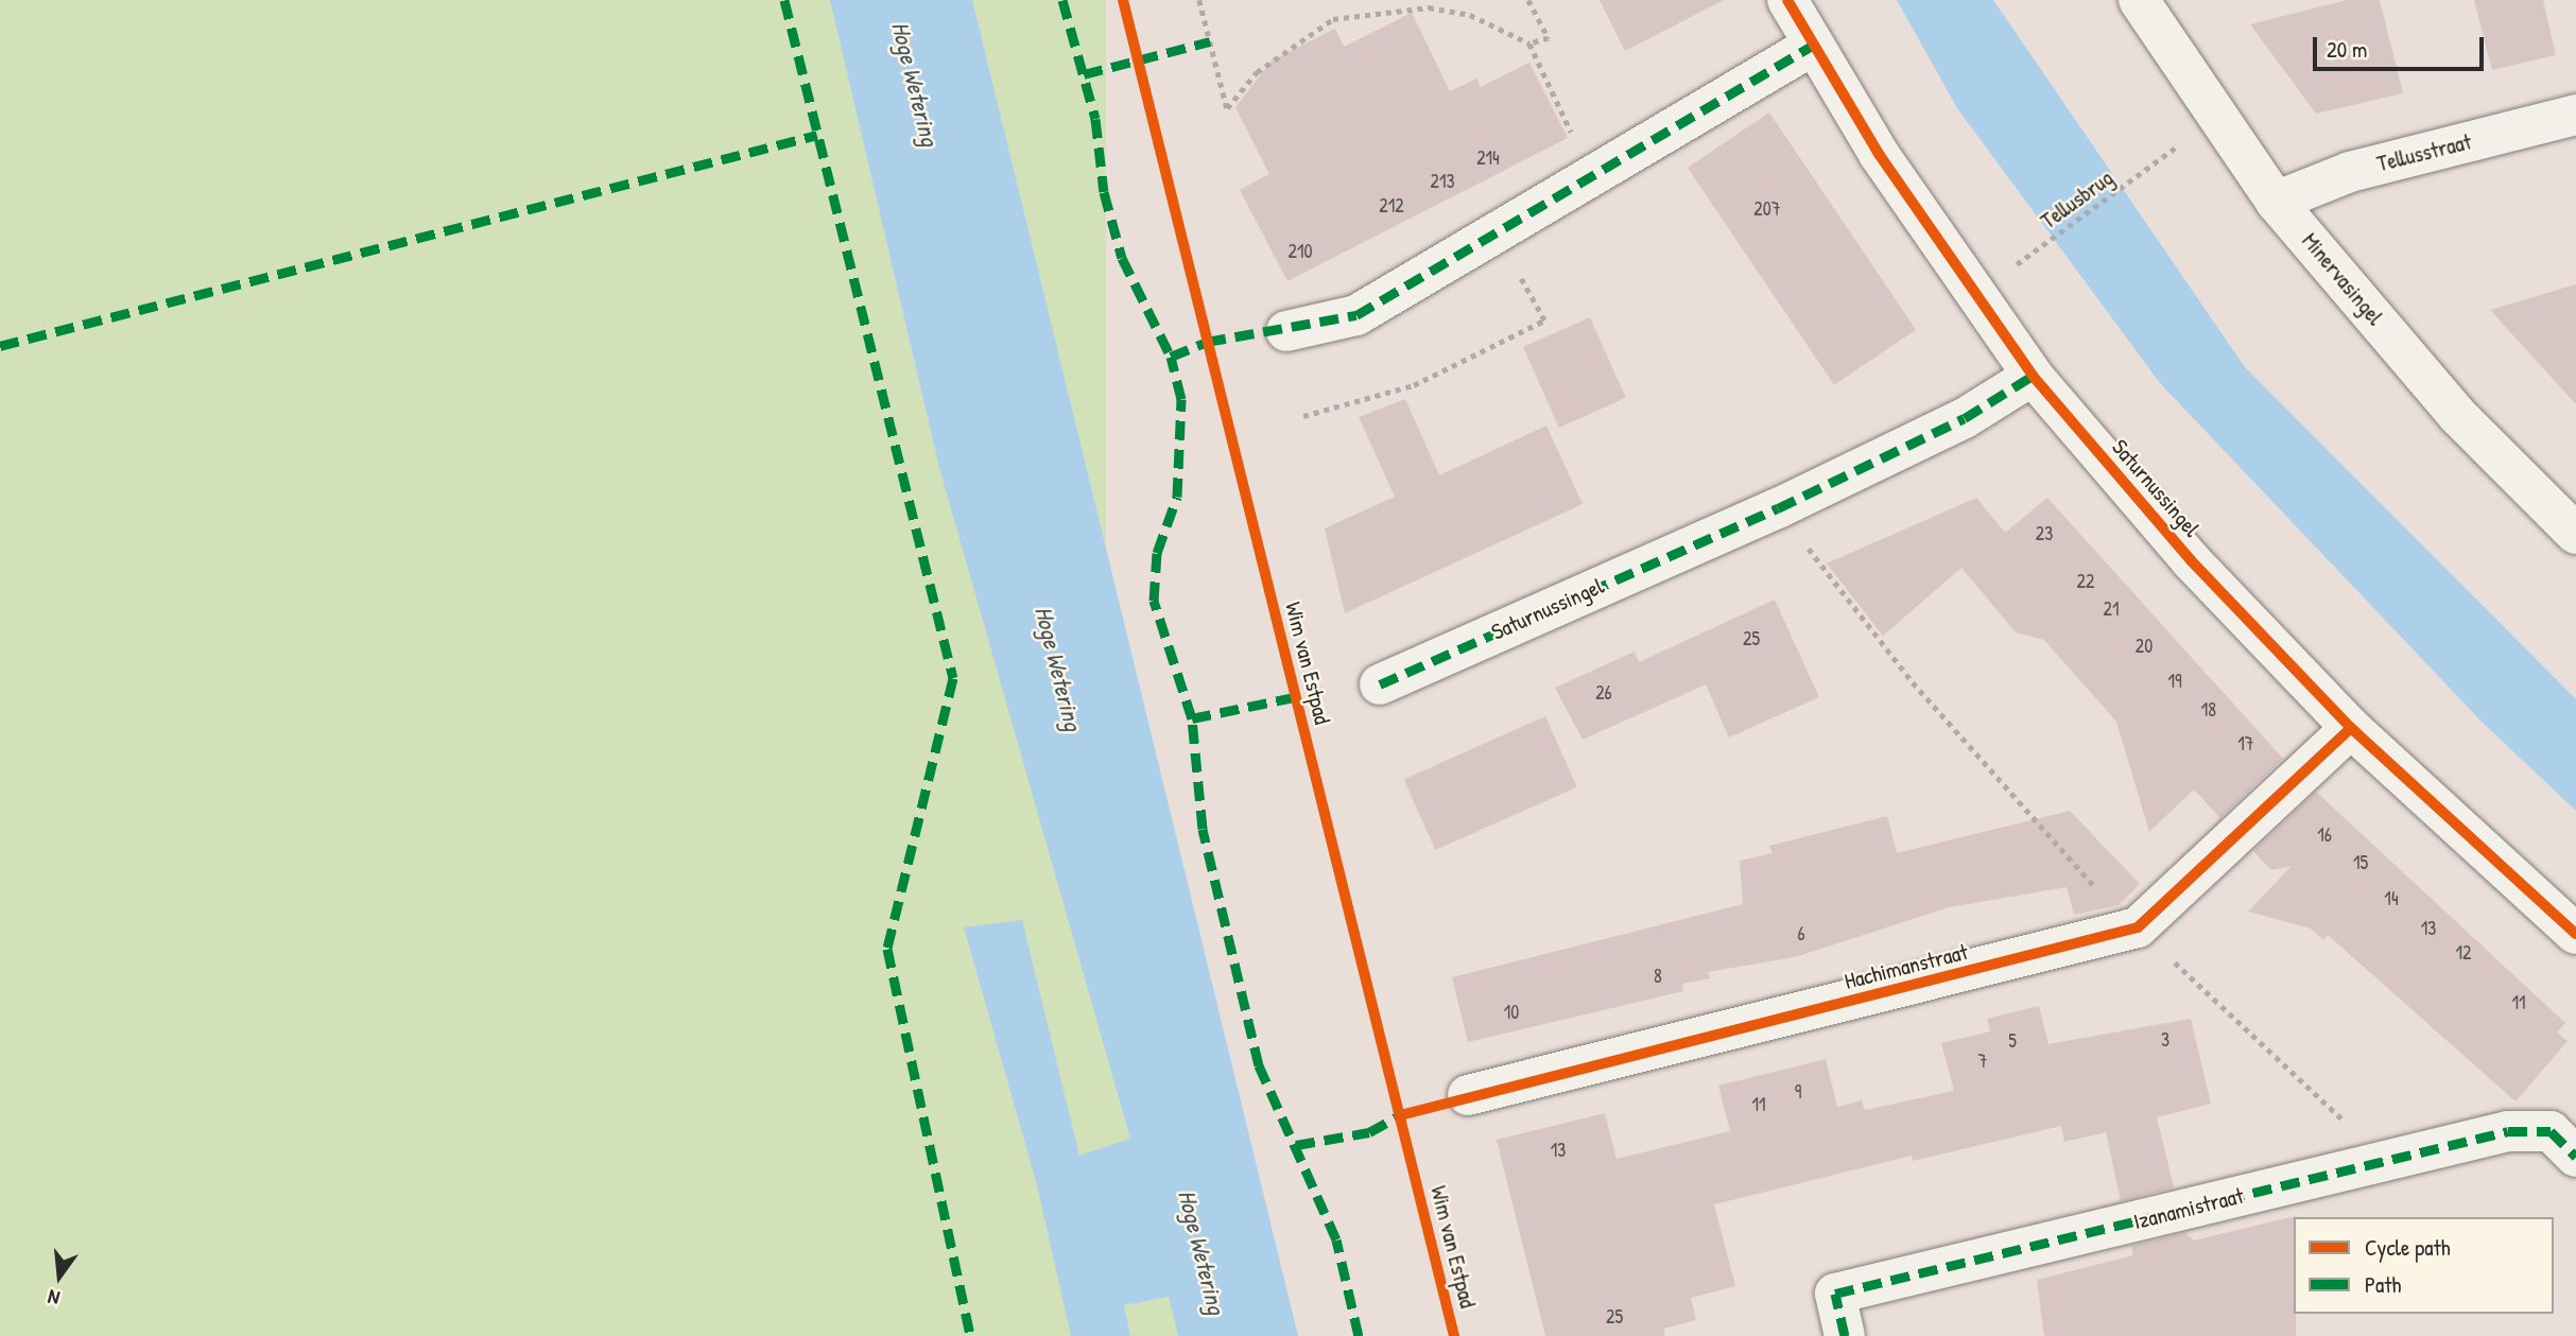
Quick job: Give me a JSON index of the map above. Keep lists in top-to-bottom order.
{
  "streets": {
    "street": [
      "Tellusstraat",
      "Minervasingel",
      "Saturnussingel",
      "Hachimanstraat",
      "Izanamistraat"
    ],
    "path": ["Tellusbrug"],
    "cycle path": ["Wim van Estpad"]
  },
  "crossings": [
    ["Tellusstraat", "Minervasingel"],
    ["Saturnussingel", "Hachimanstraat"]
  ],
  "water": ["Hoge Wetering"],
  "house_numbers": [
    "214",
    "213",
    "212",
    "207",
    "210",
    "23",
    "22",
    "21",
    "25",
    "20",
    "19",
    "26",
    "18",
    "17",
    "16",
    "15",
    "14",
    "13",
    "6",
    "12",
    "8",
    "11",
    "10",
    "3",
    "5",
    "7",
    "9",
    "11",
    "13",
    "25"
  ],
  "legend": ["Cycle path", "Path"],
  "scale_bar": "20 m",
  "north": "bottom"
}
